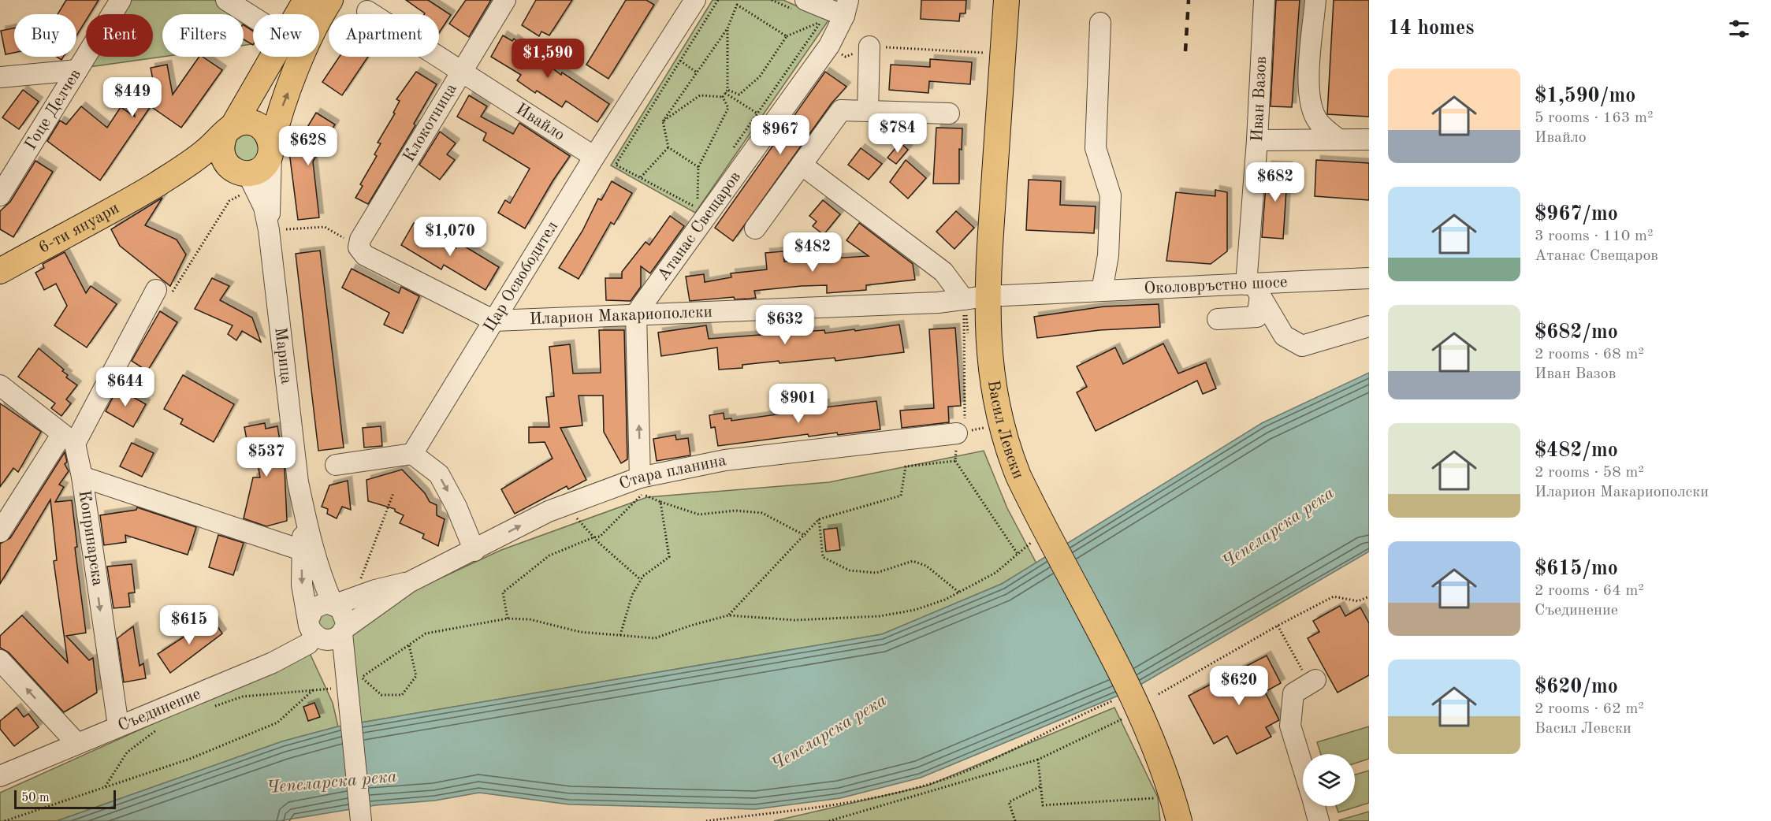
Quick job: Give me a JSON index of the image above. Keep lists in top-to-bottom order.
{
  "streets": {
    "main road": ["6-ти януари", "Васил Левски"],
    "street": [
      "Иван Вазов",
      "Гоце Делчев",
      "Ивайло",
      "Клокотница",
      "Атанас Свещаров",
      "Цар Освободител",
      "Околовръстно шосе",
      "Иларион Макариополски",
      "Марица",
      "Стара планина",
      "Копринарска",
      "Съединение"
    ]
  },
  "crossings": [
    ["Иван Вазов", "Околовръстно шосе"],
    ["Ивайло", "Клокотница"],
    ["Ивайло", "Цар Освободител"],
    ["Клокотница", "Иларион Макариополски"],
    ["Атанас Свещаров", "Иларион Макариополски"],
    ["Цар Освободител", "Иларион Макариополски"],
    ["Околовръстно шосе", "Иларион Макариополски"],
    ["Околовръстно шосе", "Васил Левски"],
    ["Иларион Макариополски", "Васил Левски"],
    ["Копринарска", "Съединение"]
  ],
  "one_way": ["Копринарска"],
  "water": ["Чепеларска река"],
  "scale_bar": "50 m",
  "page": {
    "heading": "14 homes",
    "chip": [
      "Buy",
      "Rent",
      "Filters",
      "New",
      "Apartment"
    ],
    "price": [
      "$1,590",
      "$449",
      "$784",
      "$967",
      "$628",
      "$682",
      "$1,070",
      "$482",
      "$632",
      "$644",
      "$901",
      "$537",
      "$615",
      "$620"
    ],
    "list": [
      {
        "name": "$1,590/mo",
        "note": "5 rooms · 163 m² · Ивайло"
      },
      {
        "name": "$967/mo",
        "note": "3 rooms · 110 m² · Атанас Свещаров"
      },
      {
        "name": "$682/mo",
        "note": "2 rooms · 68 m² · Иван Вазов"
      },
      {
        "name": "$482/mo",
        "note": "2 rooms · 58 m² · Иларион Макариополски"
      },
      {
        "name": "$615/mo",
        "note": "2 rooms · 64 m² · Съединение"
      },
      {
        "name": "$620/mo",
        "note": "2 rooms · 62 m² · Васил Левски"
      }
    ],
    "scale": "50 m"
  }
}
